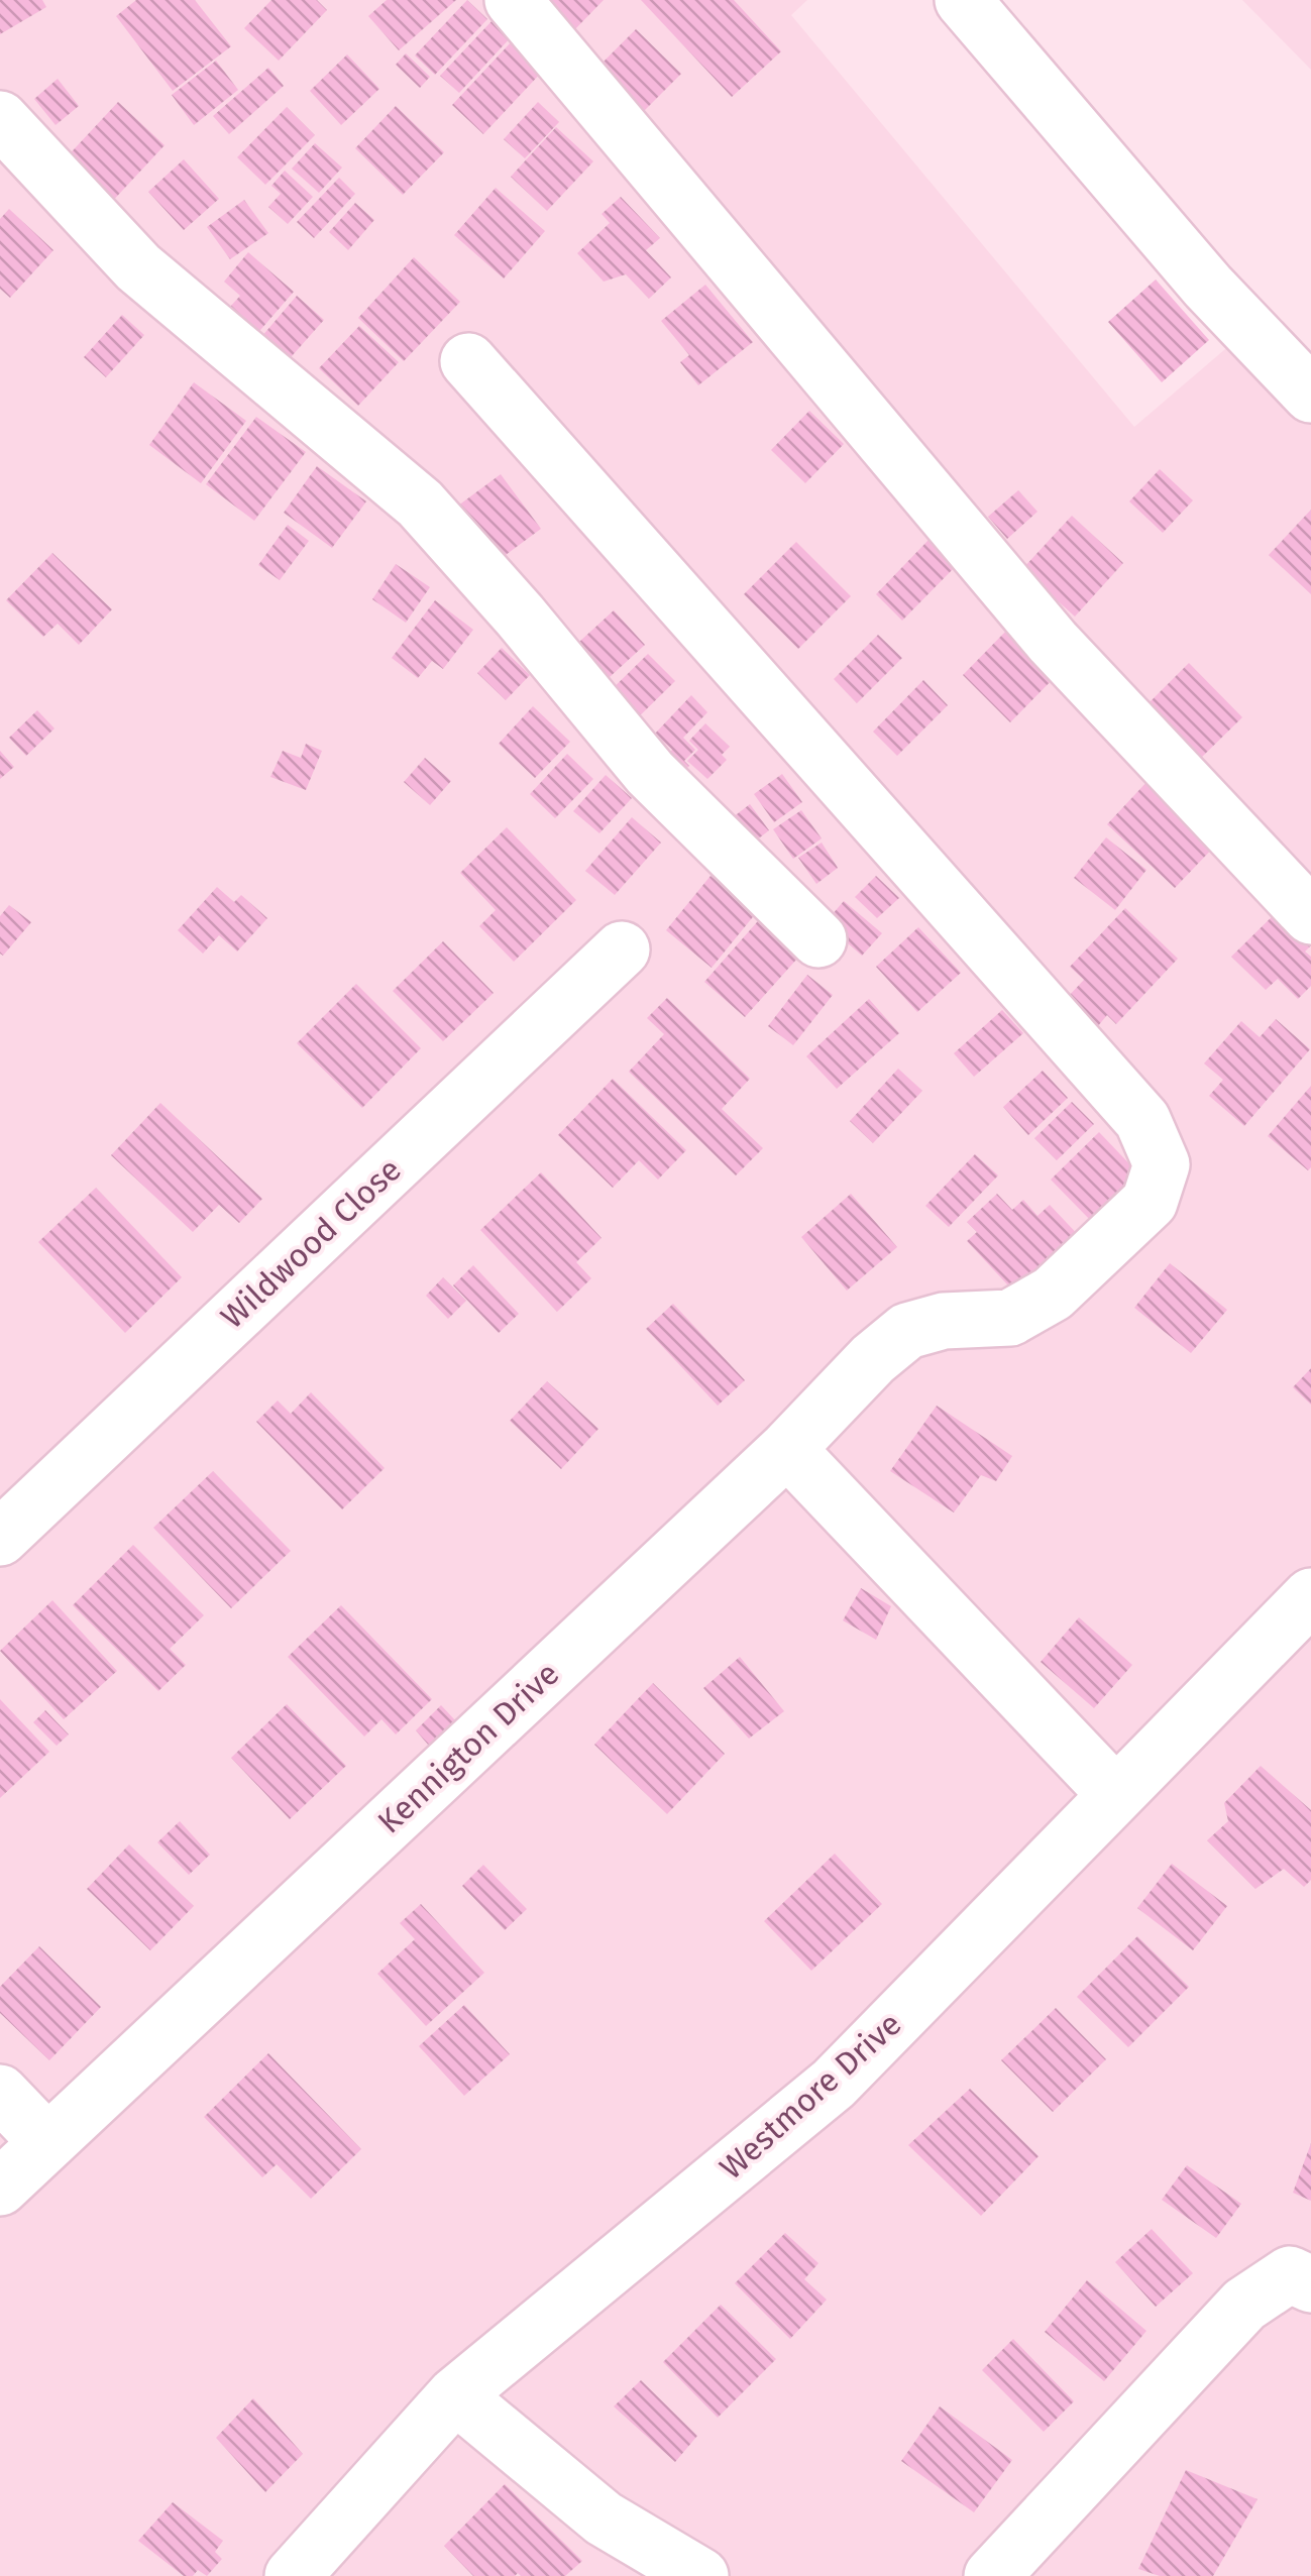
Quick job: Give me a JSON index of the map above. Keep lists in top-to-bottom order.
{
  "streets": {
    "street": ["Wildwood Close", "Kennigton Drive", "Westmore Drive"]
  }
}
